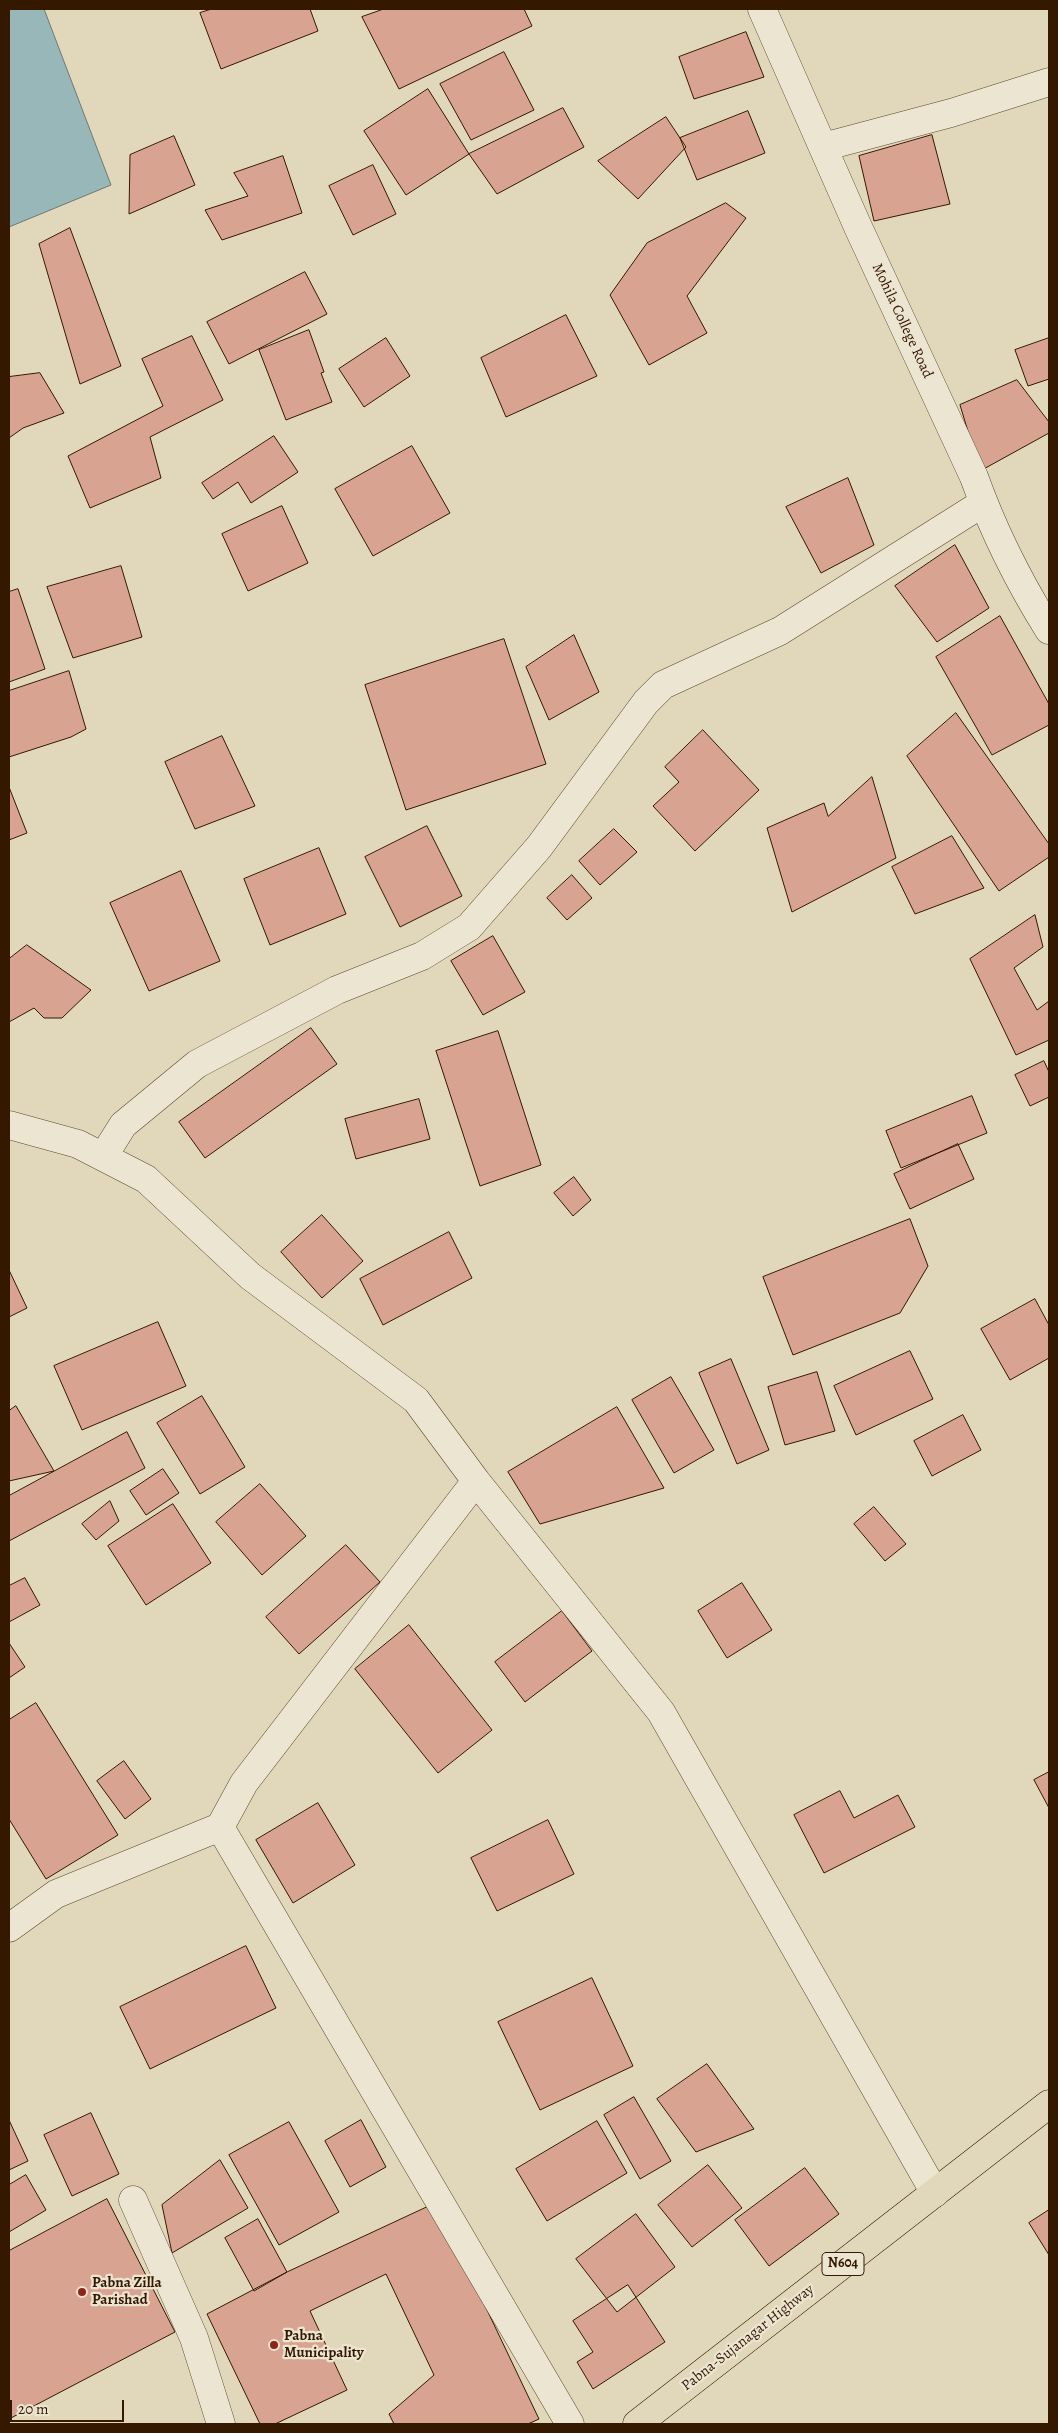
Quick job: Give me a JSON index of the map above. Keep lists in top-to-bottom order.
{
  "streets": {
    "highway": ["N604", "Pabna-Sujanagar Highway"],
    "street": ["Mohila College Road"]
  },
  "places": ["Pabna Zilla Parishad", "Pabna Municipality"],
  "scale_bar": "20 m"
}
